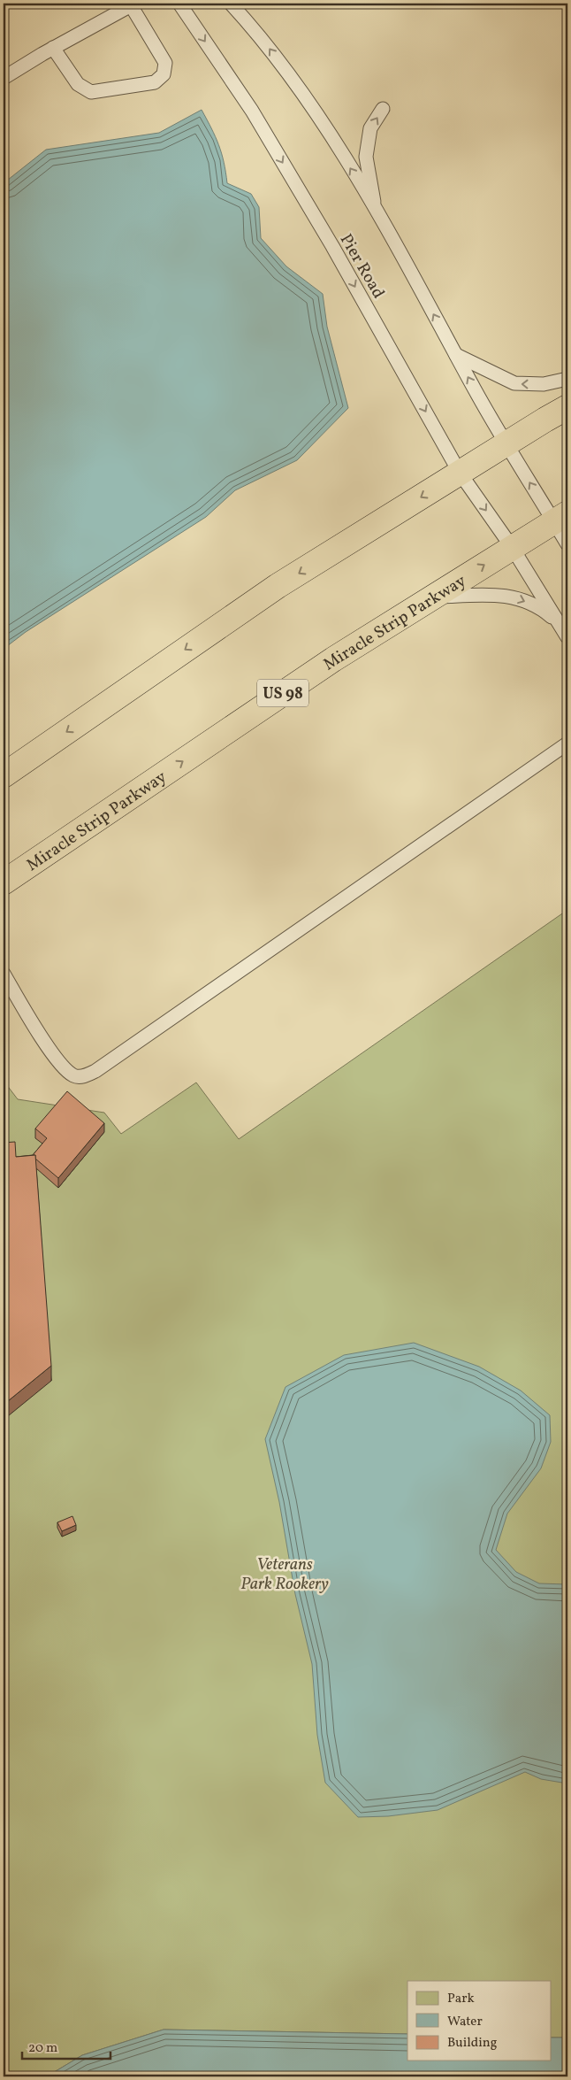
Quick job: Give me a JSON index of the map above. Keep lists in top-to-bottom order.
{
  "streets": {
    "highway": ["Miracle Strip Parkway", "US 98"],
    "lane": ["Pier Road"]
  },
  "crossings": [
    ["Pier Road", "Miracle Strip Parkway"]
  ],
  "parks": ["Veterans Park Rookery"],
  "legend": ["Park", "Water", "Building"],
  "scale_bar": "20 m"
}
